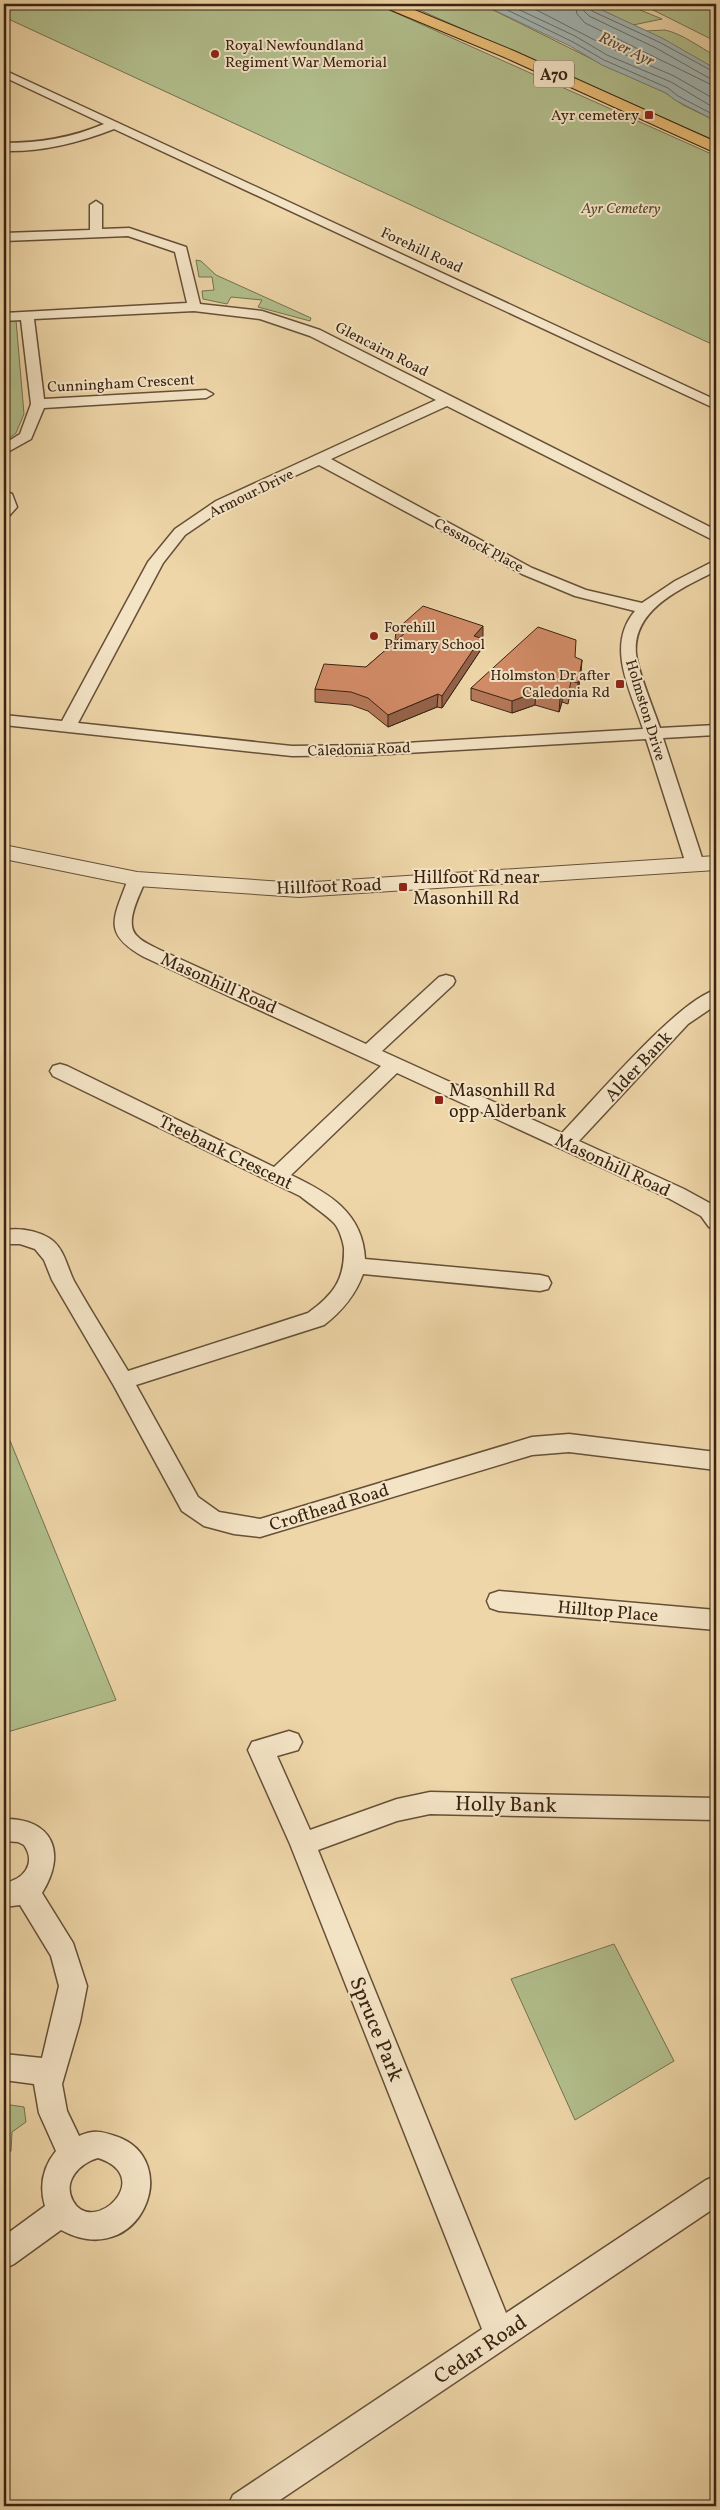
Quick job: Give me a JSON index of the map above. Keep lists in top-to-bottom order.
{
  "streets": {
    "main road": ["A70"],
    "street": [
      "Forehill Road",
      "Glencairn Road",
      "Cunningham Crescent",
      "Armour Drive",
      "Cessnock Place",
      "Holmston Drive",
      "Caledonia Road",
      "Hillfoot Road",
      "Masonhill Road",
      "Alder Bank",
      "Treebank Crescent",
      "Crofthead Road",
      "Hilltop Place",
      "Holly Bank",
      "Spruce Park",
      "Cedar Road"
    ]
  },
  "crossings": [
    ["Glencairn Road", "Cunningham Crescent"],
    ["Glencairn Road", "Armour Drive"],
    ["Armour Drive", "Cessnock Place"],
    ["Armour Drive", "Caledonia Road"],
    ["Cessnock Place", "Holmston Drive"],
    ["Holmston Drive", "Caledonia Road"],
    ["Holmston Drive", "Hillfoot Road"],
    ["Hillfoot Road", "Masonhill Road"],
    ["Masonhill Road", "Alder Bank"],
    ["Treebank Crescent", "Crofthead Road"],
    ["Holly Bank", "Spruce Park"],
    ["Spruce Park", "Cedar Road"]
  ],
  "water": ["River Ayr"],
  "parks": ["Ayr Cemetery"],
  "places": {
    "other": ["Royal Newfoundland Regiment War Memorial", "Forehill Primary School"],
    "transit": [
      "Ayr cemetery",
      "Holmston Dr after Caledonia Rd",
      "Hillfoot Rd near Masonhill Rd",
      "Masonhill Rd opp Alderbank"
    ]
  }
}
